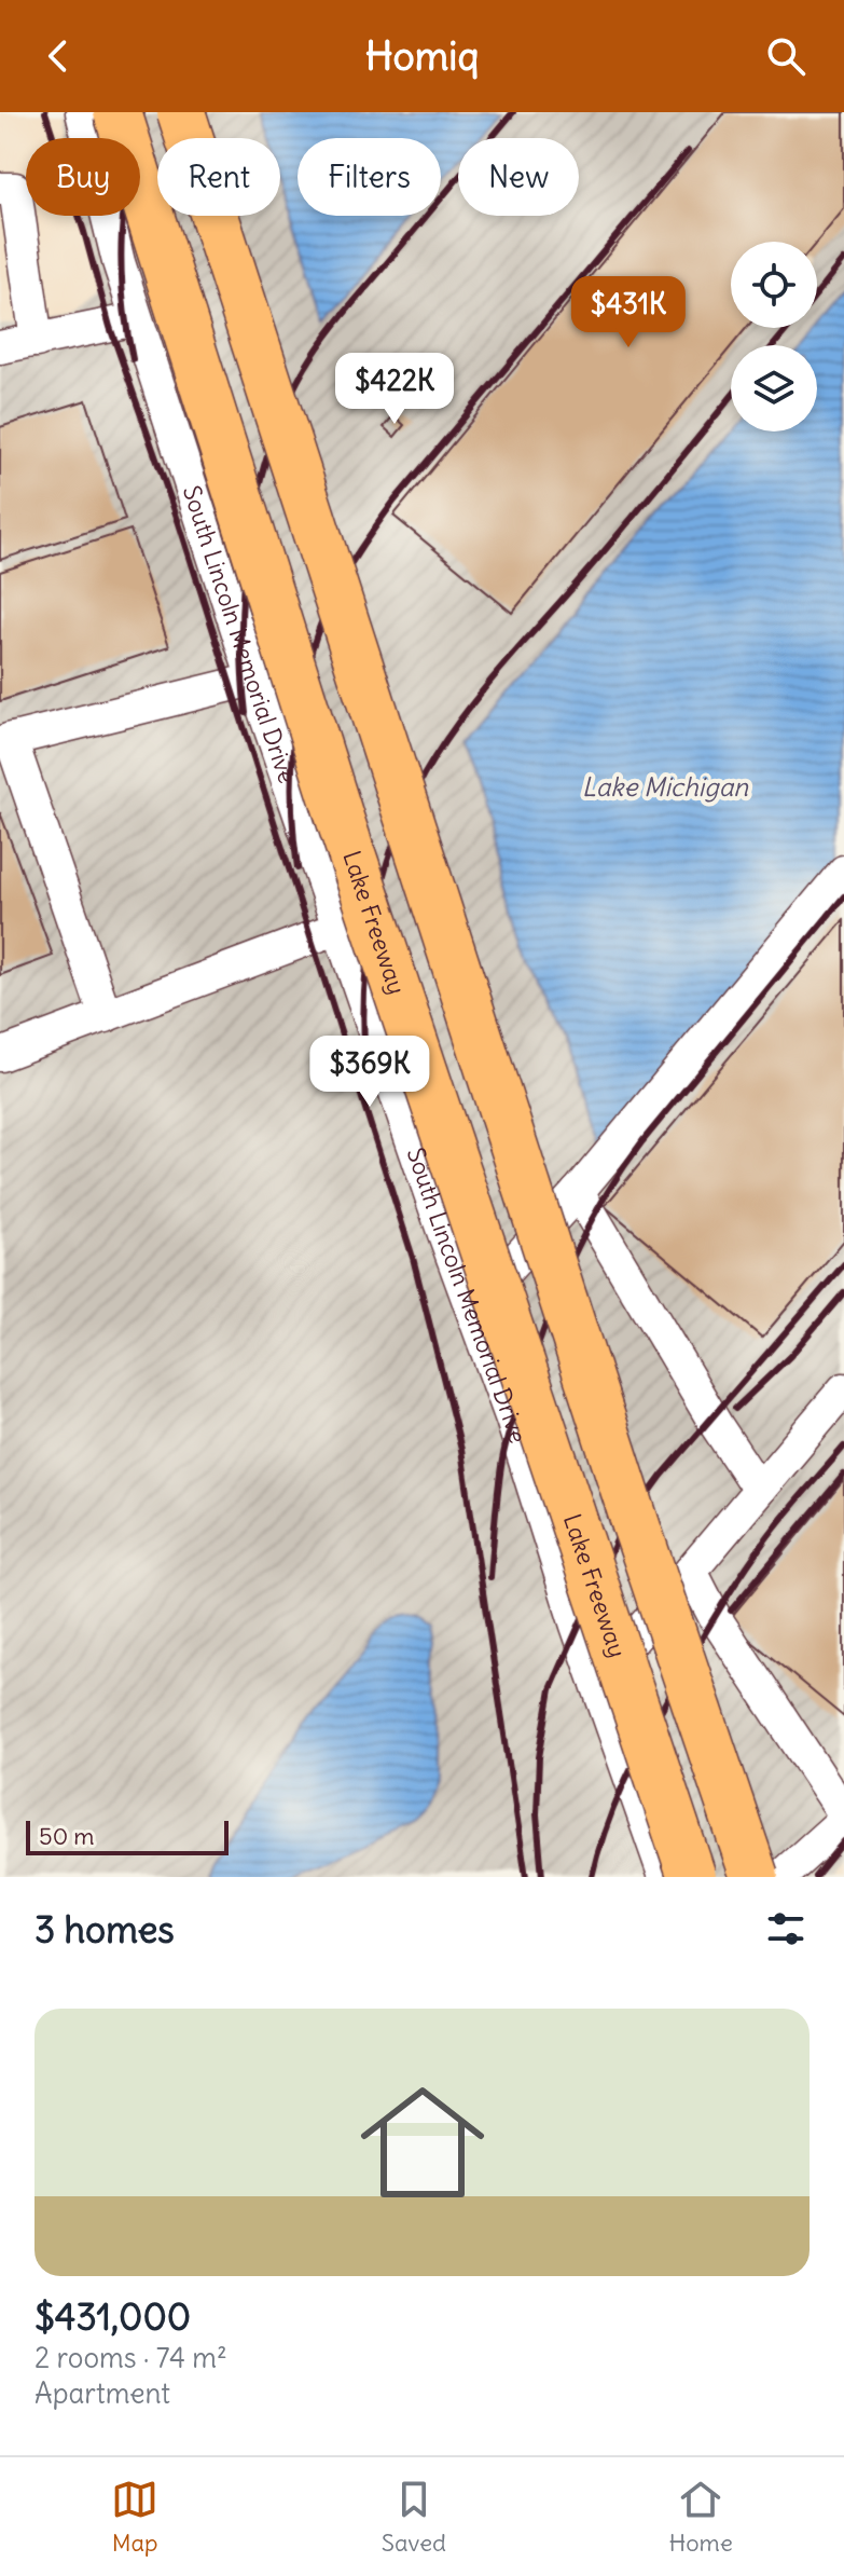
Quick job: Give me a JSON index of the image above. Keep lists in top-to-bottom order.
{
  "streets": {
    "highway": ["Lake Freeway"],
    "street": ["South Lincoln Memorial Drive"]
  },
  "water": ["Lake Michigan"],
  "scale_bar": "50 m",
  "page": {
    "header": "Homiq",
    "chip": [
      "Buy",
      "Rent",
      "Filters",
      "New"
    ],
    "price": ["$431K", "$422K", "$369K"],
    "scale": "50 m",
    "heading": "3 homes",
    "list": [
      {
        "name": "$431,000",
        "note": "2 rooms · 74 m² · Apartment"
      }
    ],
    "tabs": ["Map", "Saved", "Home"]
  }
}
